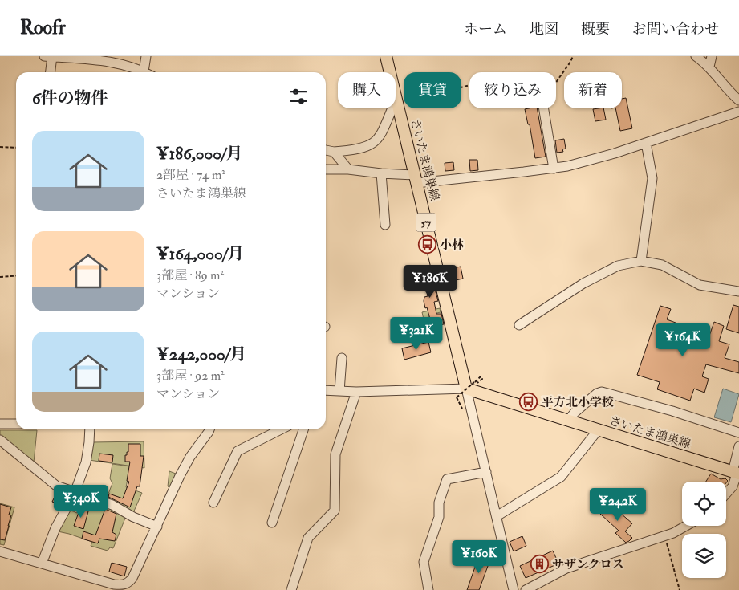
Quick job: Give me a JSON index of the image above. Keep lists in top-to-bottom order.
{
  "streets": {
    "main road": ["さいたま鴻巣線", "57"]
  },
  "places": {
    "bus stop": ["小林", "平方北小学校"],
    "building": ["サザンクロス"]
  },
  "page": {
    "header": "Roofr",
    "nav": [
      "ホーム",
      "地図",
      "概要",
      "お問い合わせ"
    ],
    "chip": [
      "購入",
      "賃貸",
      "絞り込み",
      "新着"
    ],
    "heading": "6件の物件",
    "list": [
      {
        "name": "¥186,000/月",
        "note": "2部屋 · 74 m² · さいたま鴻巣線"
      },
      {
        "name": "¥164,000/月",
        "note": "3部屋 · 89 m² · マンション"
      },
      {
        "name": "¥242,000/月",
        "note": "3部屋 · 92 m² · マンション"
      }
    ],
    "price": [
      "¥186K",
      "¥321K",
      "¥164K",
      "¥340K",
      "¥242K",
      "¥160K"
    ]
  }
}
